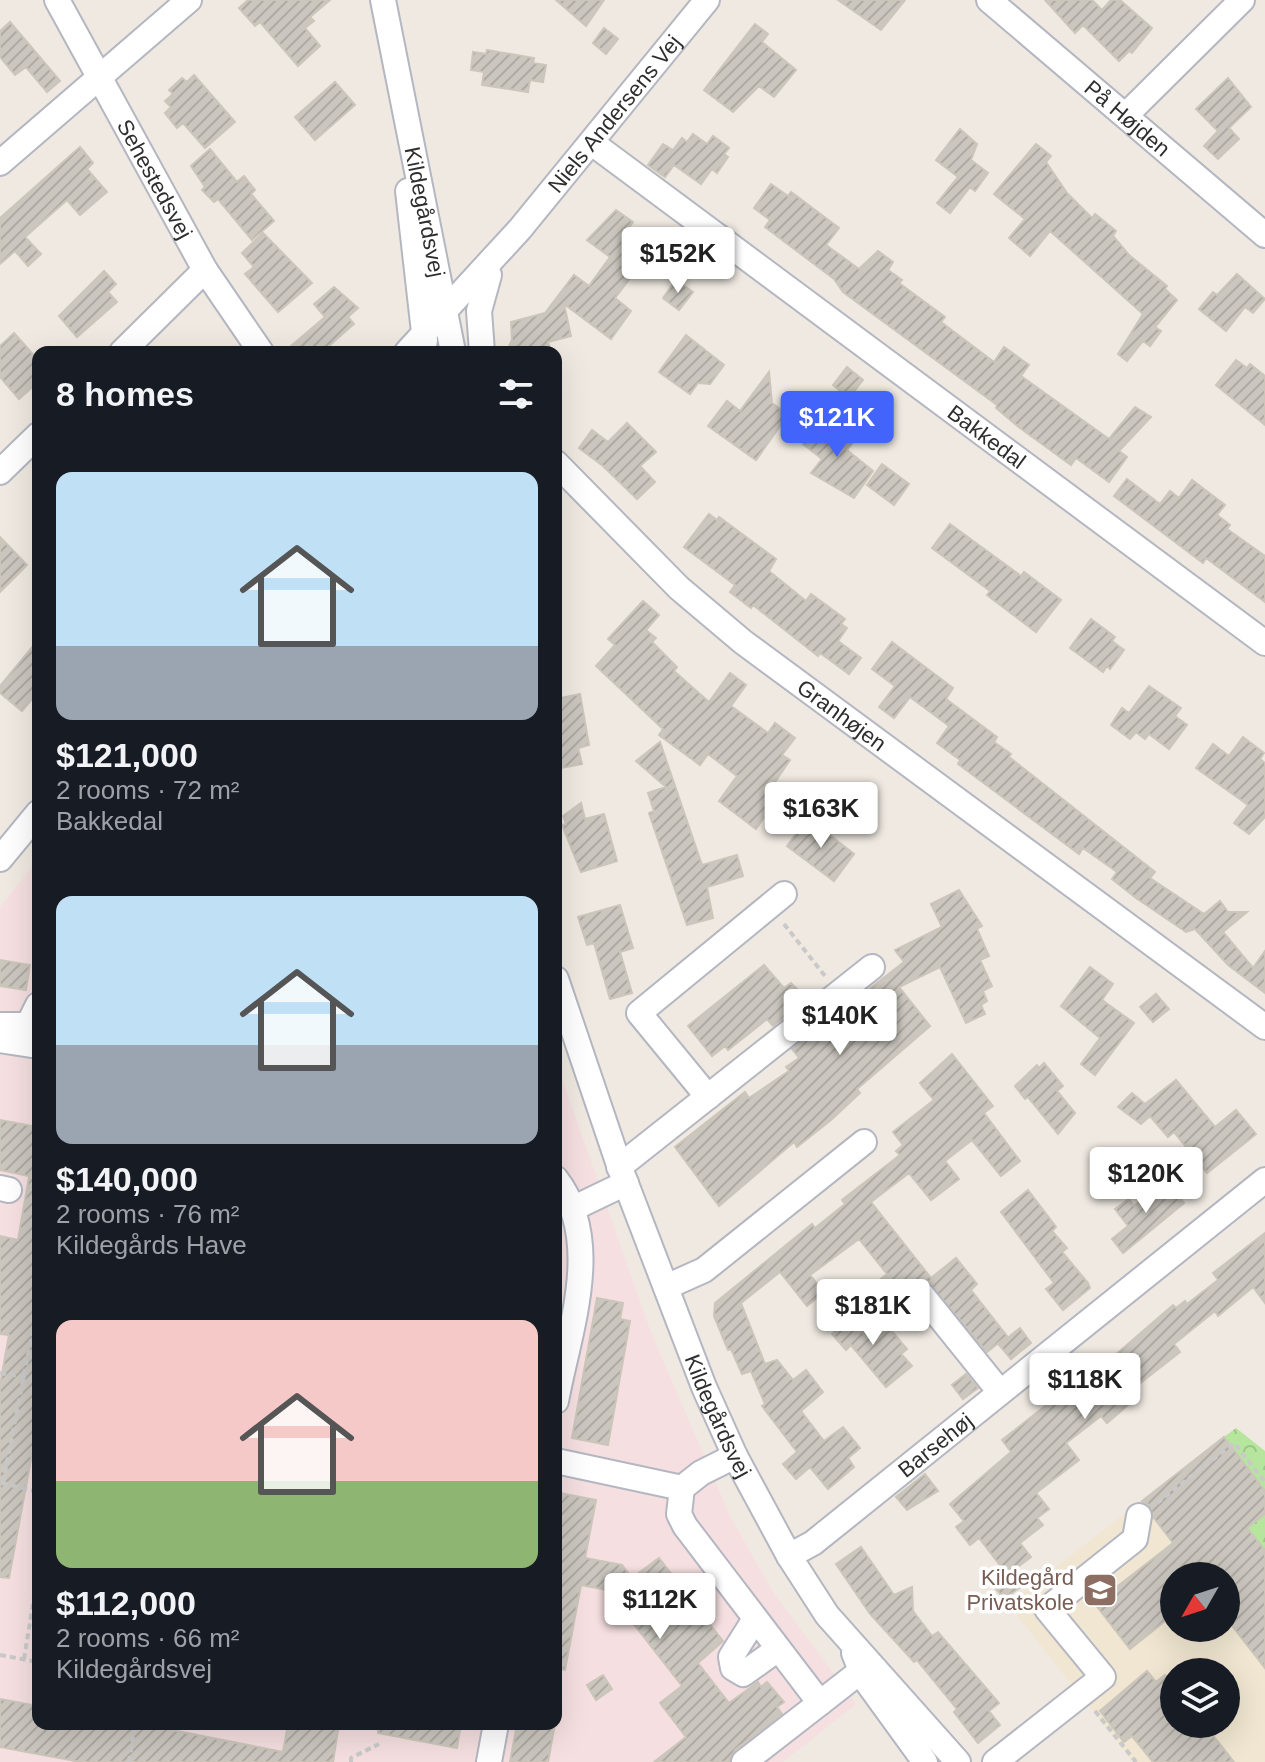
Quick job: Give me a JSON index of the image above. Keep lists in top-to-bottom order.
{
  "streets": {
    "street": [
      "Niels Andersens Vej",
      "På Højden",
      "Sehestedsvej",
      "Kildegårdsvej",
      "Bakkedal",
      "Granhøjen",
      "Barsehøj"
    ]
  },
  "crossings": [
    ["Niels Andersens Vej", "Kildegårdsvej"],
    ["Niels Andersens Vej", "Bakkedal"],
    ["Kildegårdsvej", "Barsehøj"]
  ],
  "places": {
    "school or university": ["Kildegård Privatskole"]
  },
  "north": "bottom left",
  "page": {
    "price": [
      "$152K",
      "$121K",
      "$163K",
      "$140K",
      "$120K",
      "$181K",
      "$118K",
      "$112K"
    ],
    "heading": "8 homes",
    "list": [
      {
        "name": "$121,000",
        "note": "2 rooms · 72 m² · Bakkedal"
      },
      {
        "name": "$140,000",
        "note": "2 rooms · 76 m² · Kildegårds Have"
      },
      {
        "name": "$112,000",
        "note": "2 rooms · 66 m² · Kildegårdsvej"
      }
    ]
  }
}
